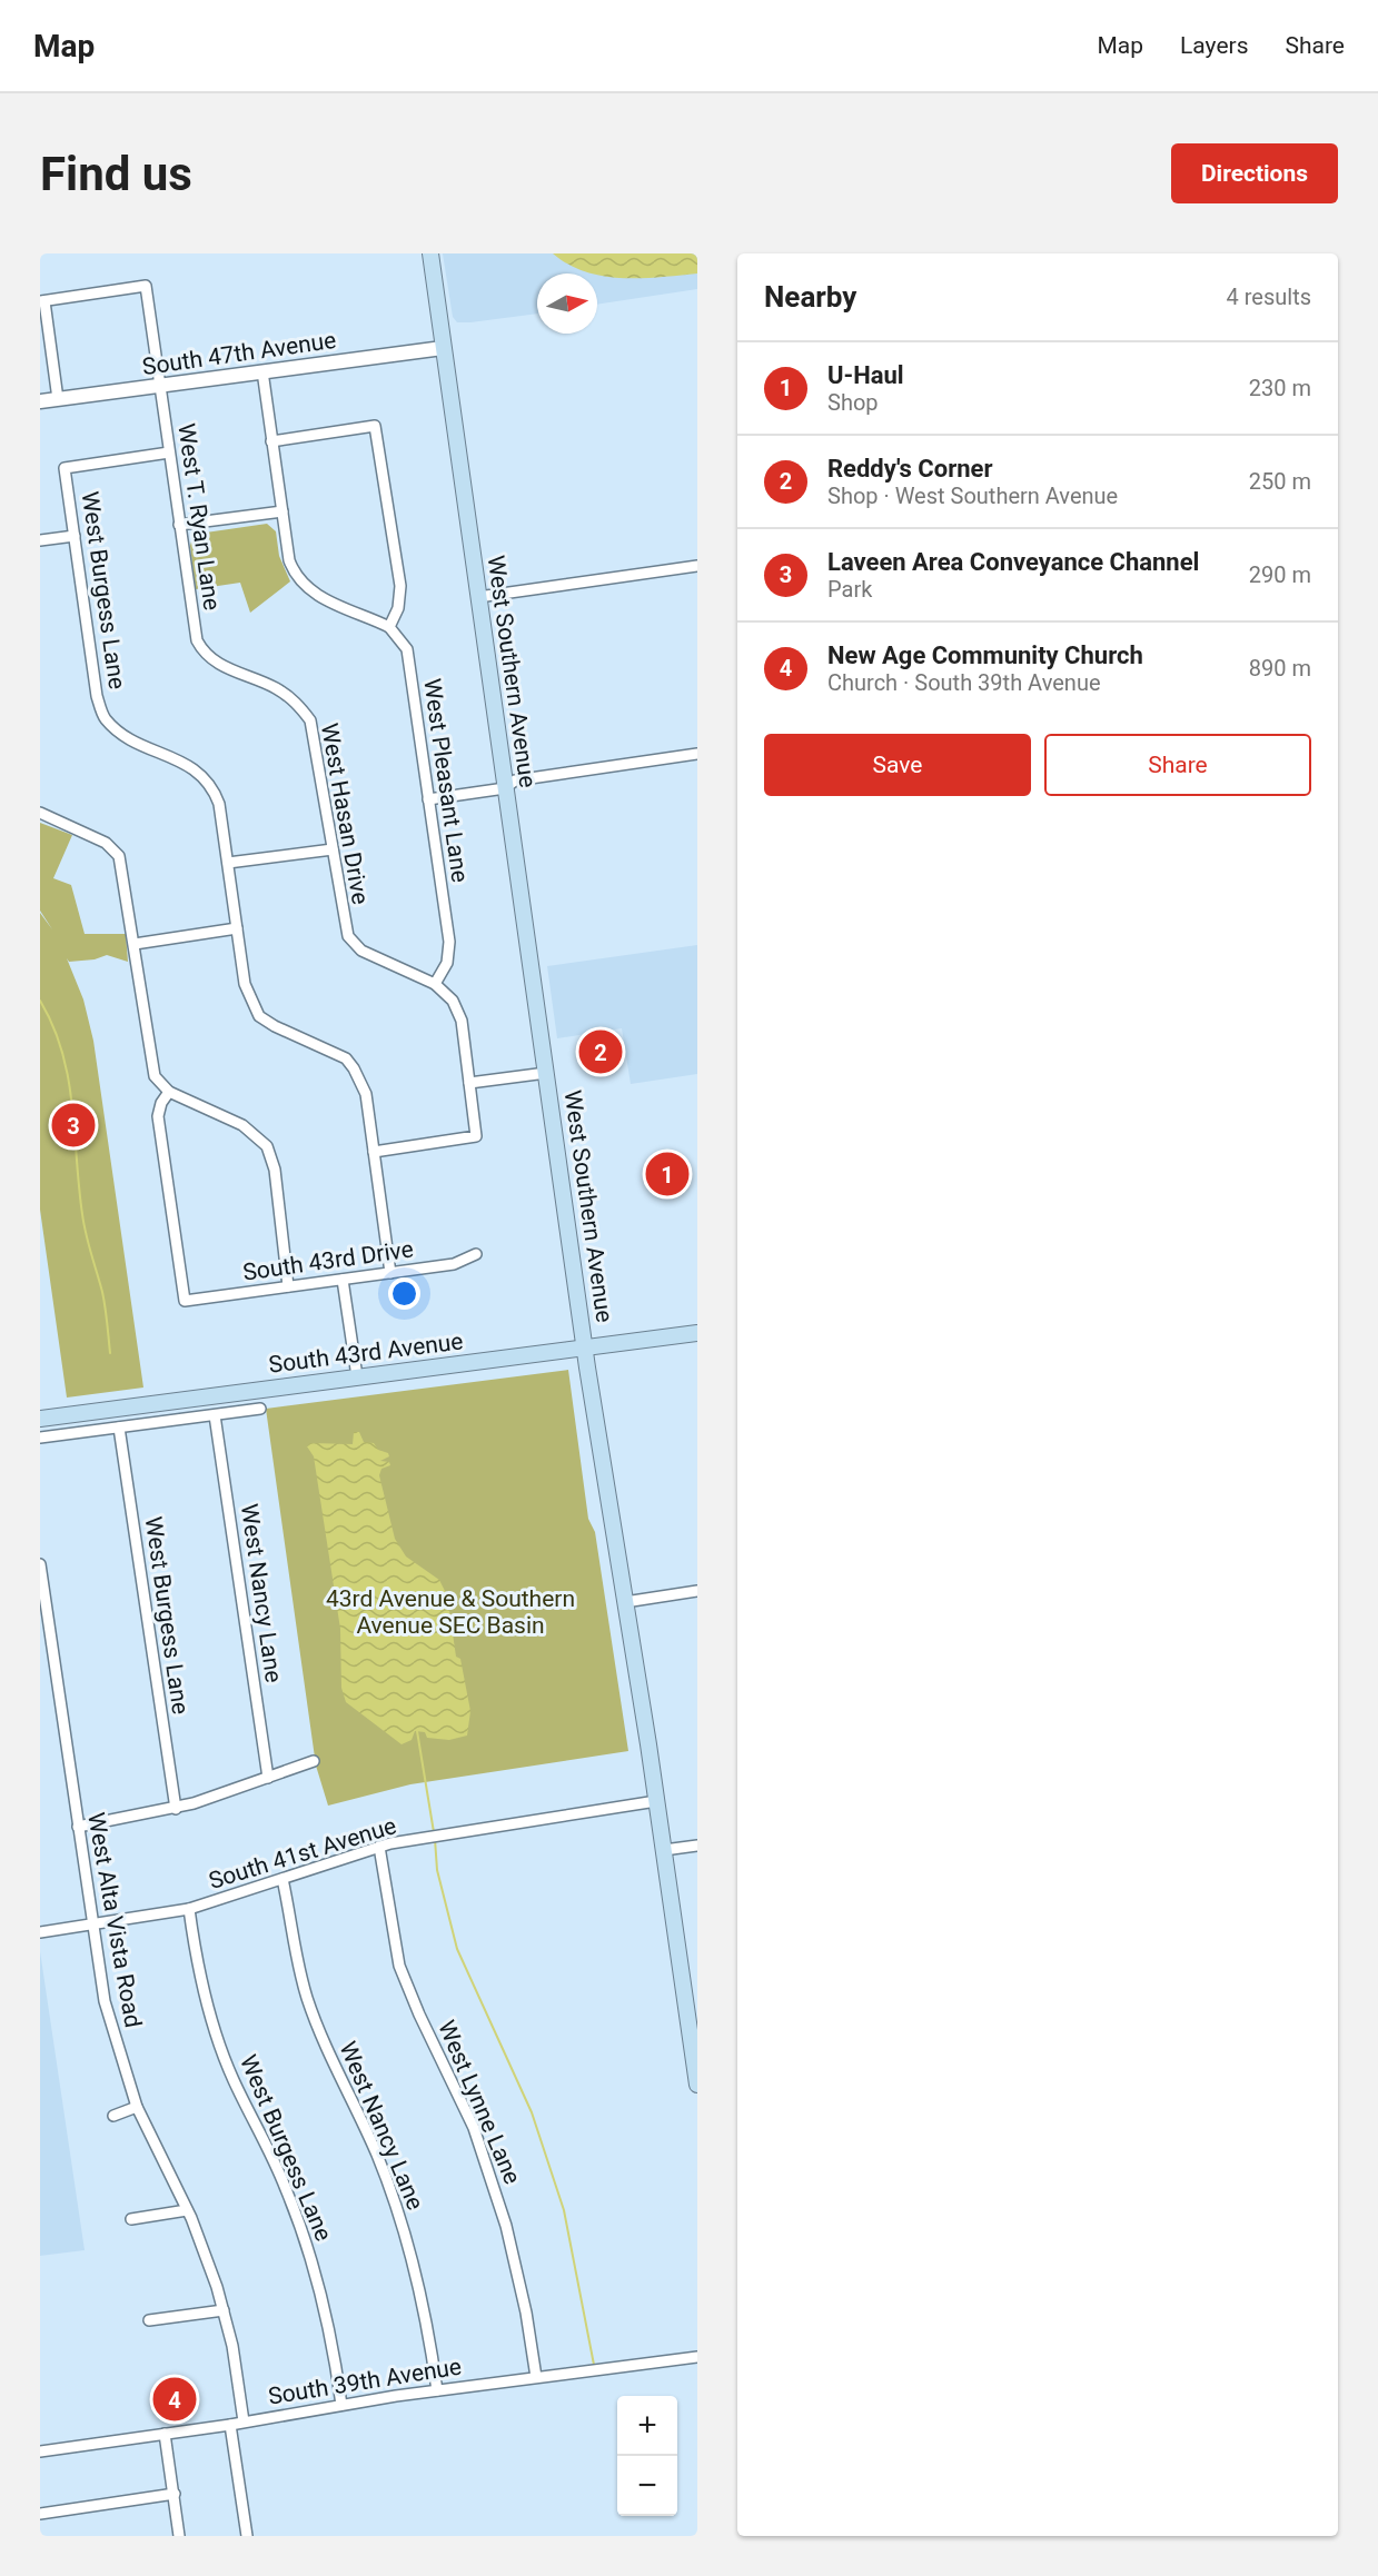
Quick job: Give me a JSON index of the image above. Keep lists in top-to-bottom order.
{
  "streets": {
    "main road": ["West Southern Avenue", "South 43rd Avenue"],
    "street": [
      "South 47th Avenue",
      "West T. Ryan Lane",
      "West Burgess Lane",
      "West Pleasant Lane",
      "West Hasan Drive",
      "South 43rd Drive",
      "West Nancy Lane",
      "South 41st Avenue",
      "West Alta Vista Road",
      "West Lynne Lane",
      "South 39th Avenue"
    ]
  },
  "crossings": [
    ["South 47th Avenue", "West T. Ryan Lane"],
    ["South 47th Avenue", "West Southern Avenue"],
    ["West T. Ryan Lane", "West Burgess Lane"],
    ["West T. Ryan Lane", "West Hasan Drive"],
    ["West Burgess Lane", "South 43rd Avenue"],
    ["West Burgess Lane", "South 41st Avenue"],
    ["West Burgess Lane", "South 39th Avenue"],
    ["West Southern Avenue", "South 43rd Avenue"],
    ["West Southern Avenue", "South 41st Avenue"],
    ["West Pleasant Lane", "West Hasan Drive"],
    ["South 43rd Avenue", "West Nancy Lane"],
    ["West Nancy Lane", "South 41st Avenue"],
    ["West Nancy Lane", "South 39th Avenue"],
    ["South 41st Avenue", "West Alta Vista Road"],
    ["South 41st Avenue", "West Lynne Lane"],
    ["West Alta Vista Road", "South 39th Avenue"],
    ["West Lynne Lane", "South 39th Avenue"]
  ],
  "parks": ["43rd Avenue & Southern Avenue SEC Basin"],
  "north": "right",
  "page": {
    "header": "Map",
    "nav": ["Map", "Layers", "Share"],
    "buttons": [
      "Directions",
      ["Save", "Share"]
    ],
    "title": "Find us",
    "heading": ["Nearby", "4 results"],
    "list": [
      {
        "mark": "1",
        "name": "U-Haul",
        "note": "Shop",
        "value": "230 m"
      },
      {
        "mark": "2",
        "name": "Reddy's Corner",
        "note": "Shop · West Southern Avenue",
        "value": "250 m"
      },
      {
        "mark": "3",
        "name": "Laveen Area Conveyance Channel",
        "note": "Park",
        "value": "290 m"
      },
      {
        "mark": "4",
        "name": "New Age Community Church",
        "note": "Church · South 39th Avenue",
        "value": "890 m"
      }
    ],
    "pins": [
      "2",
      "3",
      "1",
      "4"
    ],
    "map_buttons": ["+", "−"]
  }
}
